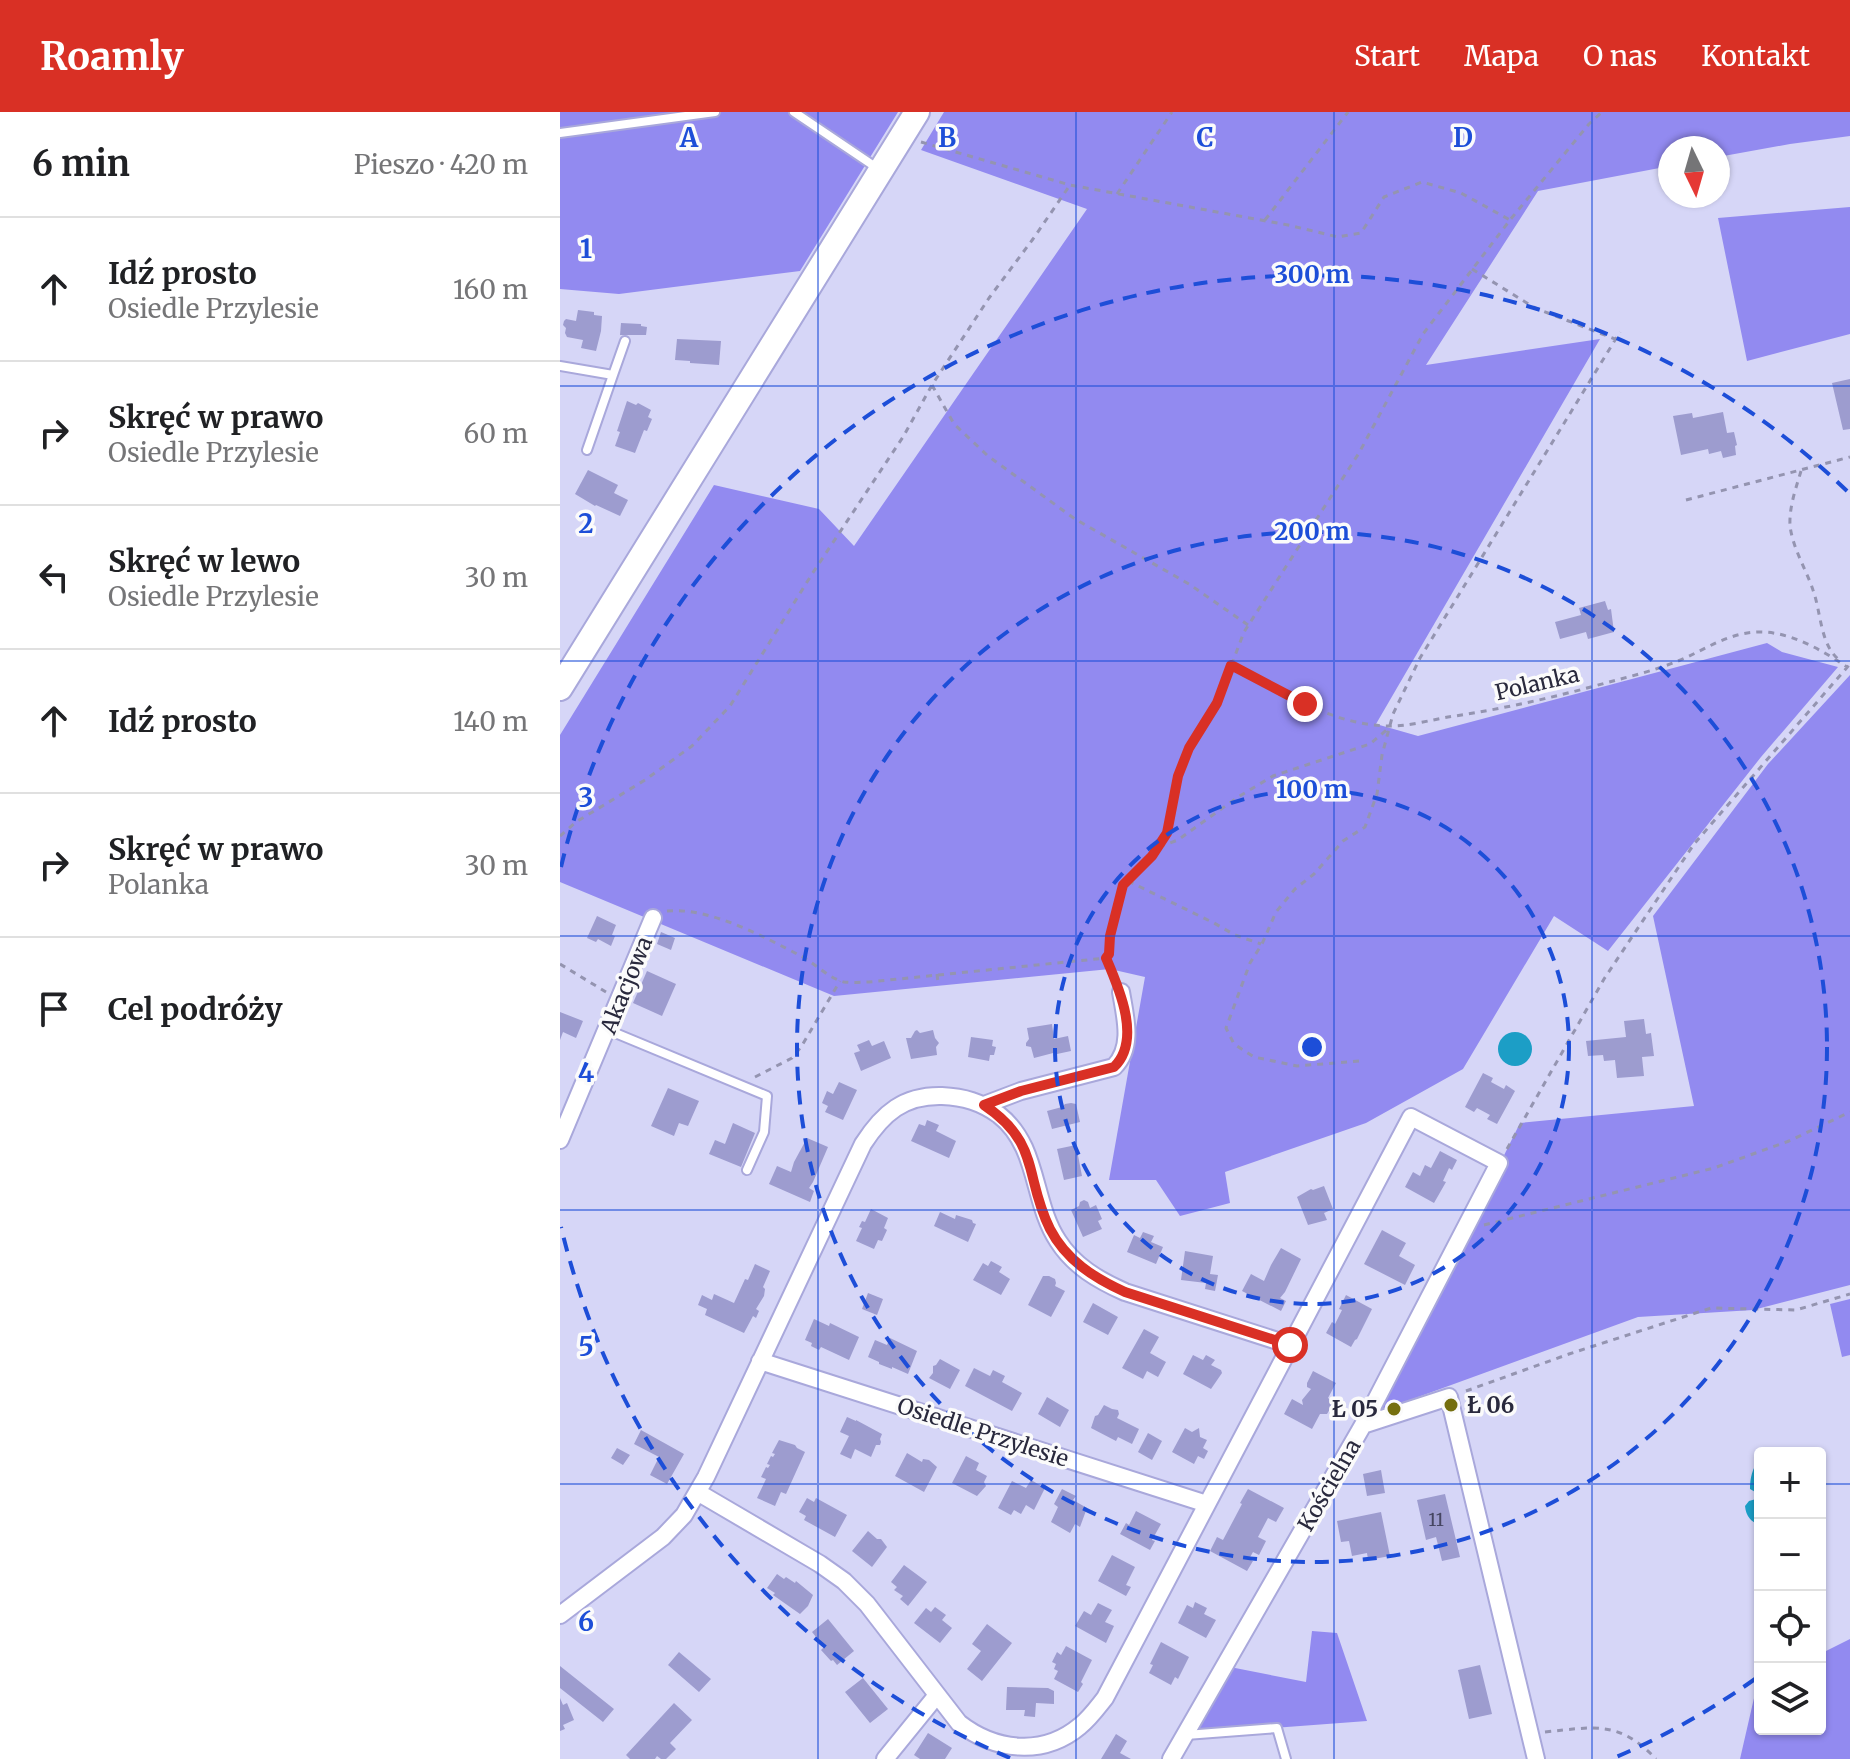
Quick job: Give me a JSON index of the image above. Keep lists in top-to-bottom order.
{
  "streets": {
    "street": ["Akacjowa", "Osiedle Przylesie", "Kościelna"],
    "path": ["Polanka"]
  },
  "places": ["Ł 06", "Ł 05"],
  "house_numbers": ["11"],
  "north": "bottom",
  "page": {
    "header": "Roamly",
    "nav": [
      "Start",
      "Mapa",
      "O nas",
      "Kontakt"
    ],
    "heading": ["6 min", "Pieszo · 420 m"],
    "list": [
      ["Idź prosto", "Osiedle Przylesie", "160 m"],
      ["Skręć w prawo", "Osiedle Przylesie", "60 m"],
      ["Skręć w lewo", "Osiedle Przylesie", "30 m"],
      ["Idź prosto", "140 m"],
      ["Skręć w prawo", "Polanka", "30 m"],
      "Cel podróży"
    ],
    "map_buttons": ["+", "−"]
  },
  "grid": {
    "columns": [
      "A",
      "B",
      "C",
      "D"
    ],
    "rows": [
      "1",
      "2",
      "3",
      "4",
      "5",
      "6"
    ]
  },
  "rings": ["300 m", "200 m", "100 m"]
}
